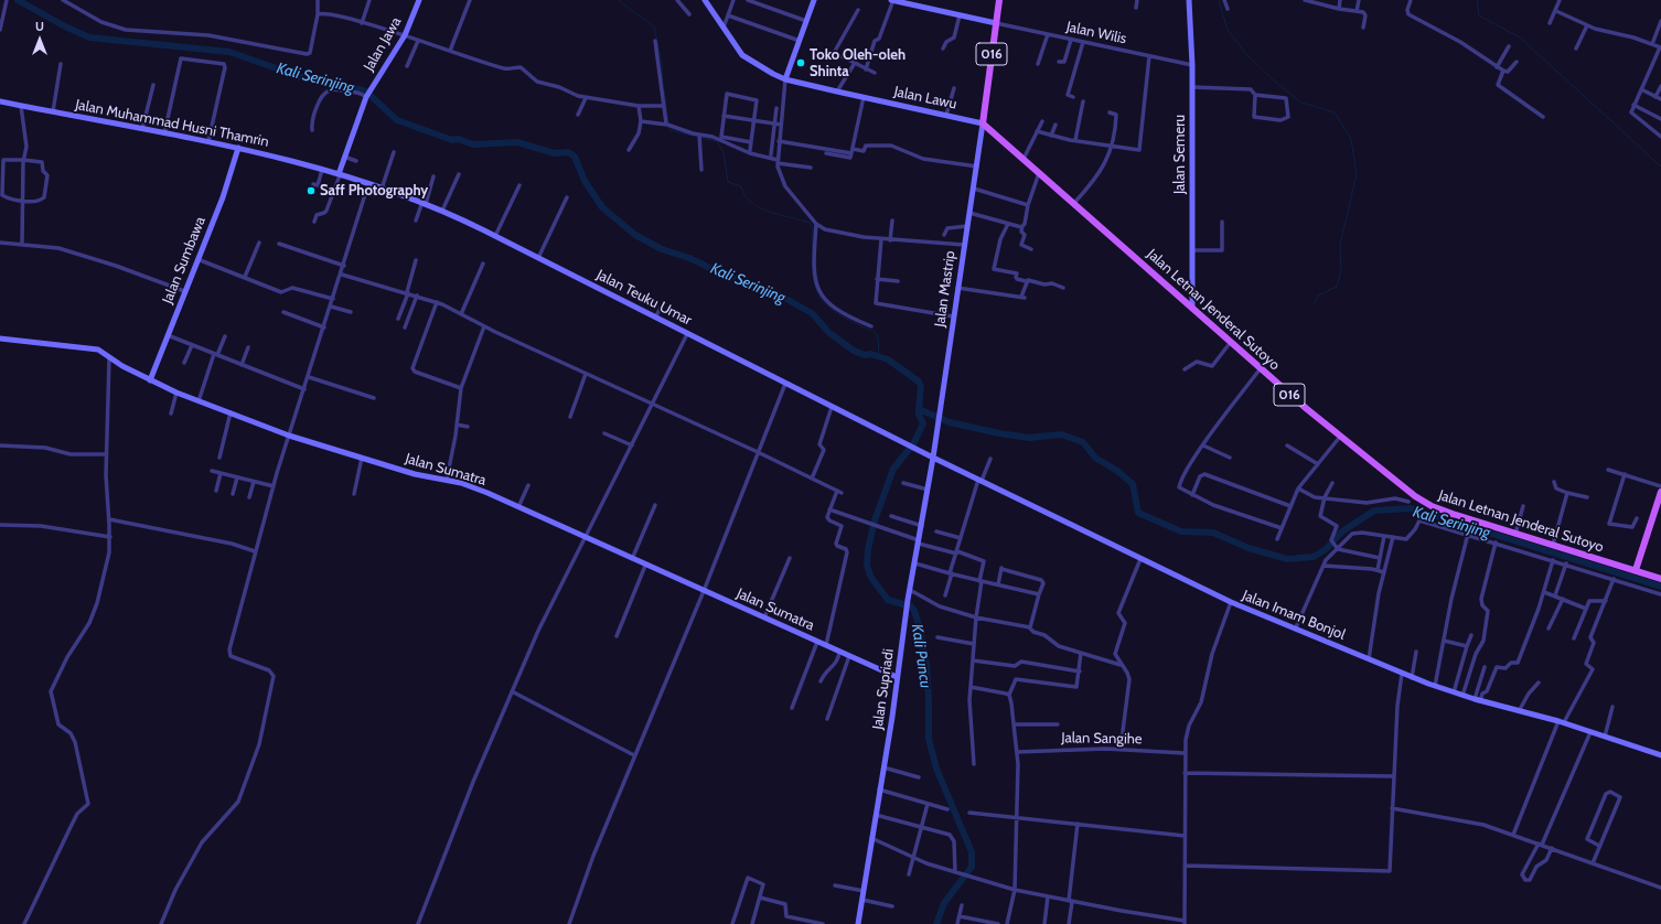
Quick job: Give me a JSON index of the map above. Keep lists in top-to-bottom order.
{
  "streets": {
    "main road": [
      "Jalan Jawa",
      "016",
      "Jalan Lawu",
      "Jalan Muhammad Husni Thamrin",
      "Jalan Semeru",
      "Jalan Sumbawa",
      "Jalan Mastrip",
      "Jalan Teuku Umar",
      "Jalan Letnan Jenderal Sutoyo",
      "Jalan Sumatra",
      "Jalan Imam Bonjol",
      "Jalan Supriadi"
    ],
    "street": ["Jalan Wilis", "Jalan Sangihe"]
  },
  "crossings": [
    ["Jalan Wilis", "016"],
    ["Jalan Wilis", "Jalan Semeru"],
    ["Jalan Jawa", "Jalan Muhammad Husni Thamrin"],
    ["Jalan Jawa", "Jalan Teuku Umar"],
    ["016", "Jalan Lawu"],
    ["016", "Jalan Mastrip"],
    ["016", "Jalan Letnan Jenderal Sutoyo"],
    ["Jalan Lawu", "Jalan Mastrip"],
    ["Jalan Lawu", "Jalan Letnan Jenderal Sutoyo"],
    ["Jalan Muhammad Husni Thamrin", "Jalan Sumbawa"],
    ["Jalan Muhammad Husni Thamrin", "Jalan Teuku Umar"],
    ["Jalan Semeru", "Jalan Letnan Jenderal Sutoyo"],
    ["Jalan Sumbawa", "Jalan Sumatra"],
    ["Jalan Mastrip", "Jalan Teuku Umar"],
    ["Jalan Mastrip", "Jalan Letnan Jenderal Sutoyo"],
    ["Jalan Mastrip", "Jalan Imam Bonjol"],
    ["Jalan Mastrip", "Jalan Supriadi"],
    ["Jalan Teuku Umar", "Jalan Imam Bonjol"],
    ["Jalan Teuku Umar", "Jalan Supriadi"],
    ["Jalan Sumatra", "Jalan Supriadi"],
    ["Jalan Imam Bonjol", "Jalan Supriadi"]
  ],
  "water": ["Kali Serinjing", "Kali Puncu"],
  "places": ["Toko Oleh-oleh Shinta", "Saff Photography"],
  "north": "top"
}
